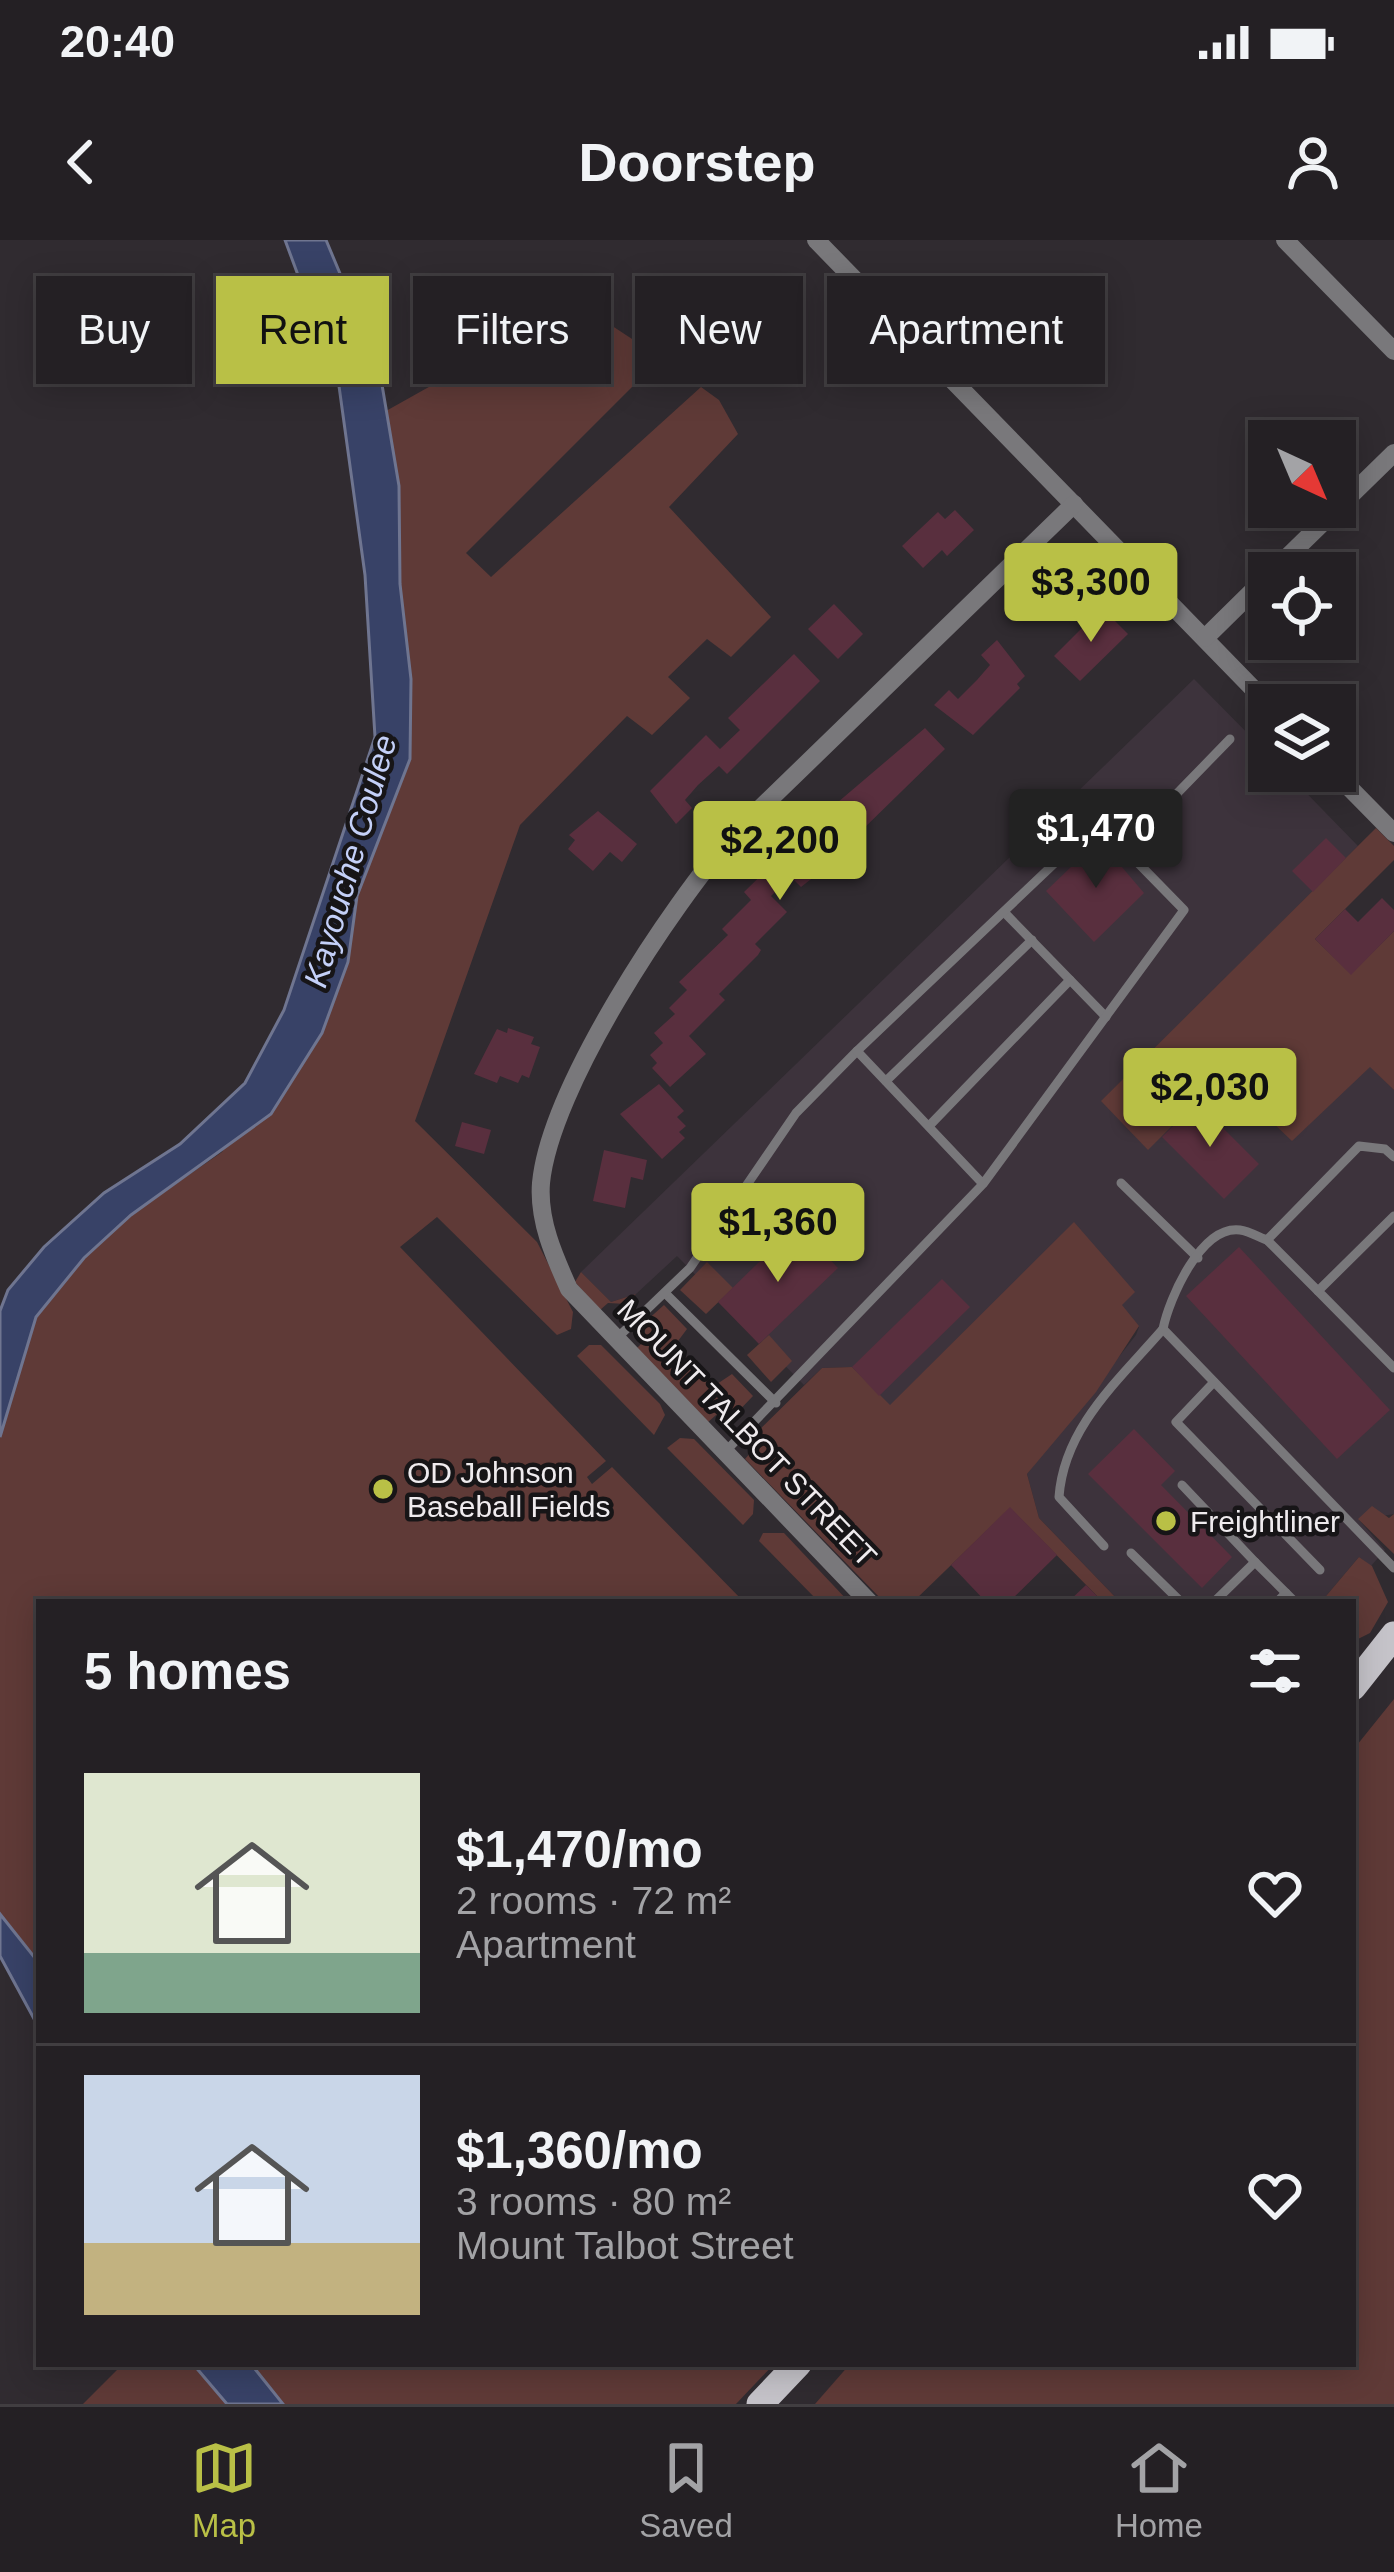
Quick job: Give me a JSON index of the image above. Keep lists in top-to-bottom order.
{
  "streets": {
    "street": ["MOUNT TALBOT STREET"]
  },
  "water": ["Kayouche Coulee"],
  "places": ["OD Johnson Baseball Fields", "Freightliner"],
  "north": "bottom right",
  "page": {
    "status": "20:40",
    "header": "Doorstep",
    "chip": [
      "Buy",
      "Rent",
      "Filters",
      "New",
      "Apartment"
    ],
    "price": [
      "$3,300",
      "$1,470",
      "$2,200",
      "$2,030",
      "$1,360"
    ],
    "heading": "5 homes",
    "list": [
      {
        "name": "$1,470/mo",
        "note": "2 rooms · 72 m² · Apartment"
      },
      {
        "name": "$1,360/mo",
        "note": "3 rooms · 80 m² · Mount Talbot Street"
      }
    ],
    "tabs": ["Map", "Saved", "Home"]
  }
}
